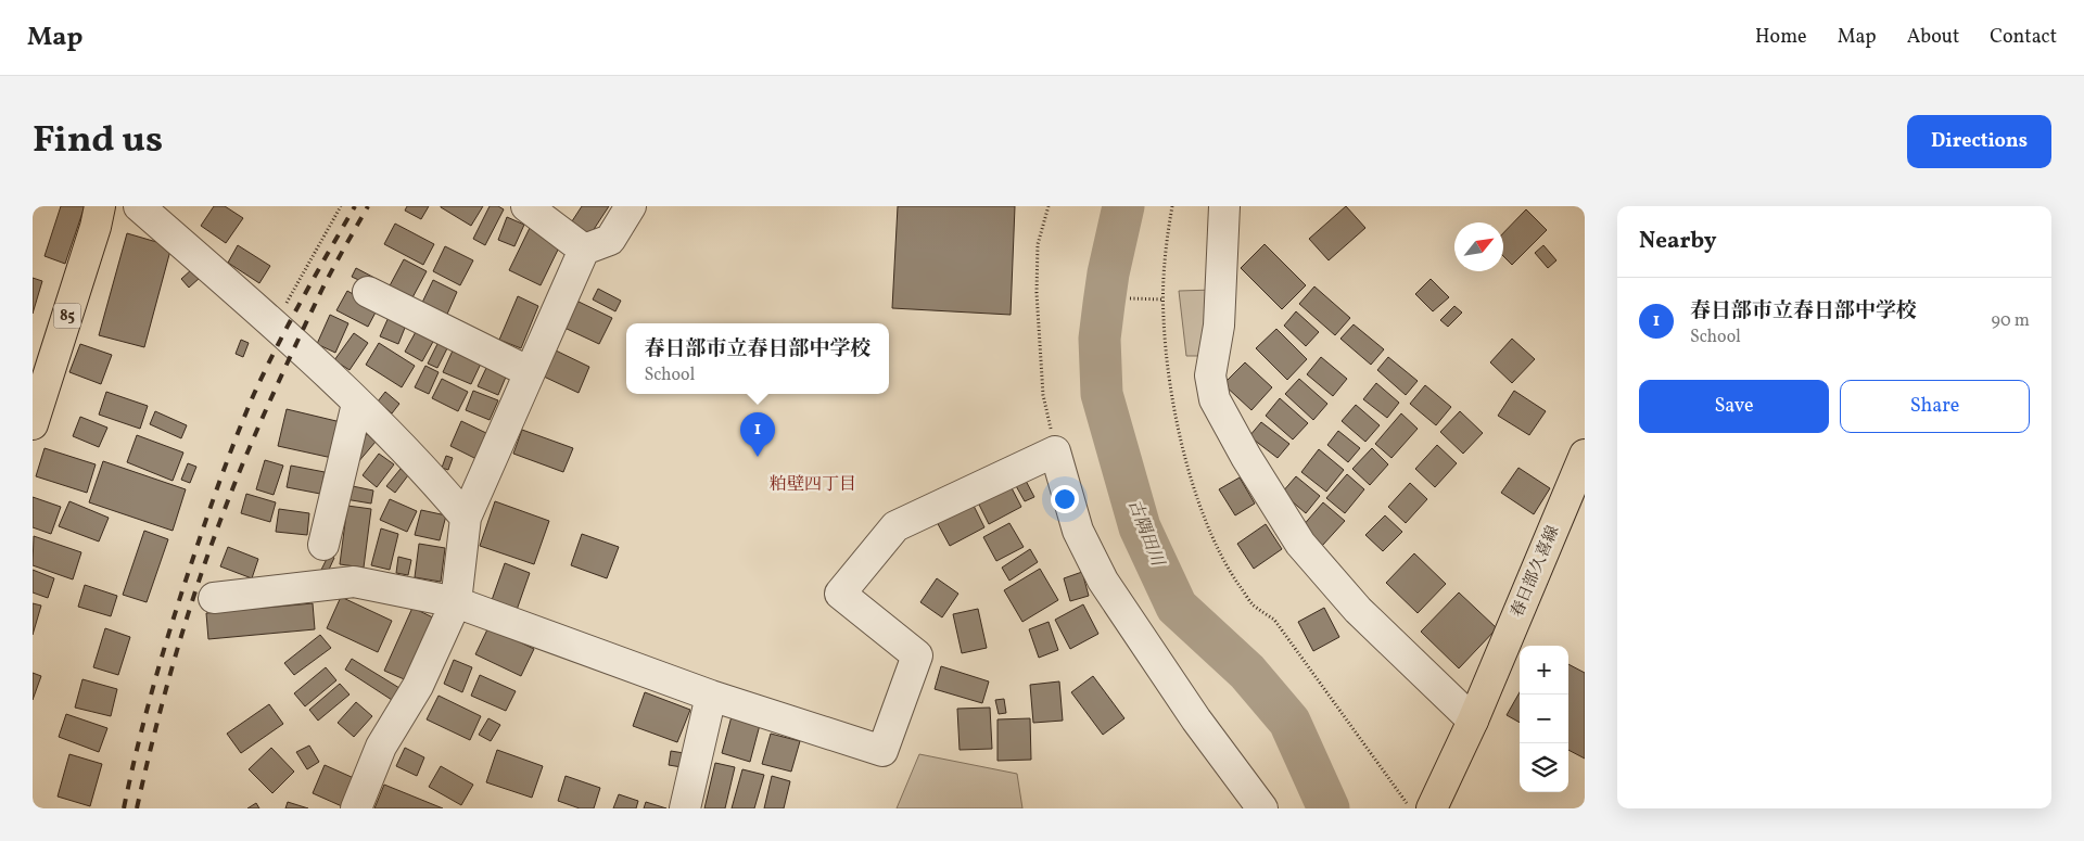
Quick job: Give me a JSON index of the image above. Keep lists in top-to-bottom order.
{
  "streets": {
    "main road": ["85", "春日部久喜線"]
  },
  "districts": ["粕壁四丁目"],
  "water": ["古隅田川"],
  "north": "top right",
  "page": {
    "header": "Map",
    "nav": [
      "Home",
      "Map",
      "About",
      "Contact"
    ],
    "title": "Find us",
    "buttons": [
      "Directions",
      ["Save", "Share"]
    ],
    "heading": "Nearby",
    "list": [
      {
        "mark": "1",
        "name": "春日部市立春日部中学校",
        "note": "School",
        "value": "90 m"
      }
    ],
    "popup": ["春日部市立春日部中学校", "School"],
    "pins": "1",
    "map_buttons": ["+", "−"]
  }
}
